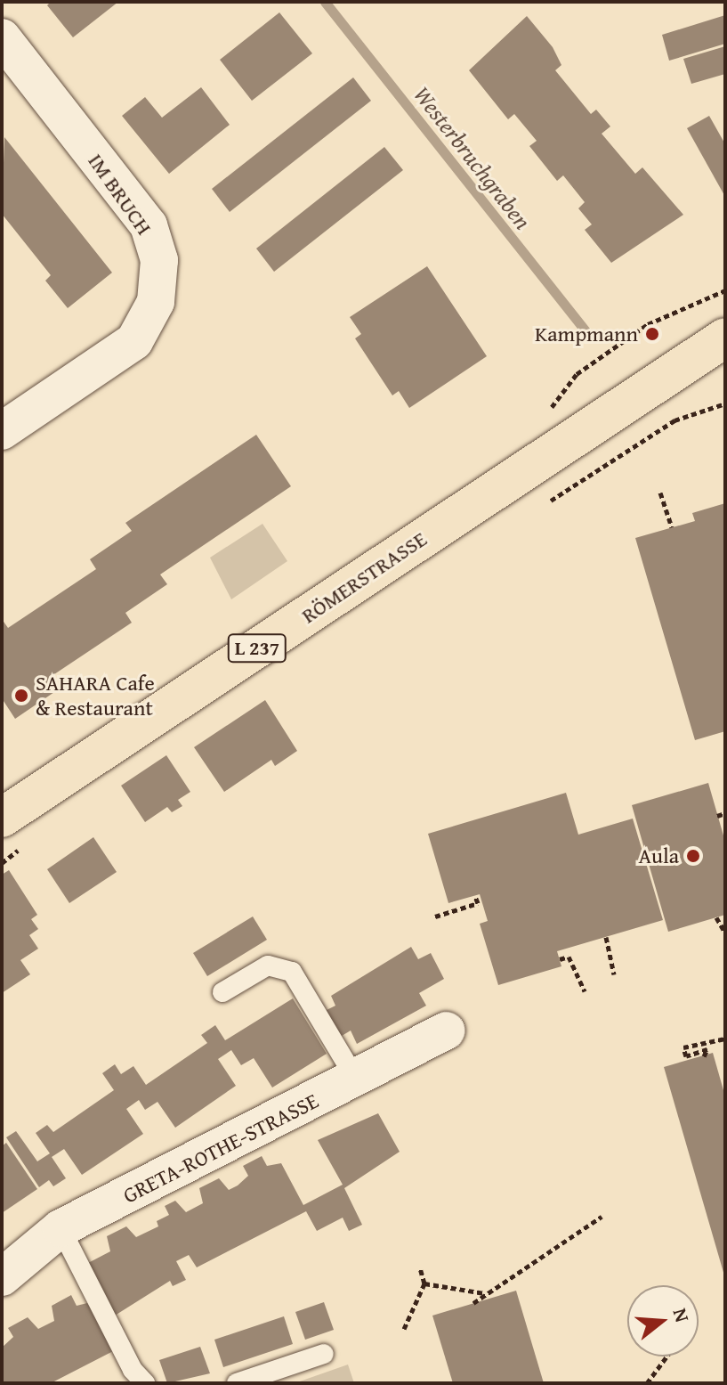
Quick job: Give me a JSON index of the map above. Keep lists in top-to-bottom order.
{
  "streets": {
    "main road": ["RÖMERSTRASSE", "L 237"],
    "street": ["IM BRUCH", "GRETA-ROTHE-STRASSE"]
  },
  "water": ["Westerbruchgraben"],
  "places": ["Kampmann", "SAHARA Cafe & Restaurant", "Aula"],
  "north": "right"
}
